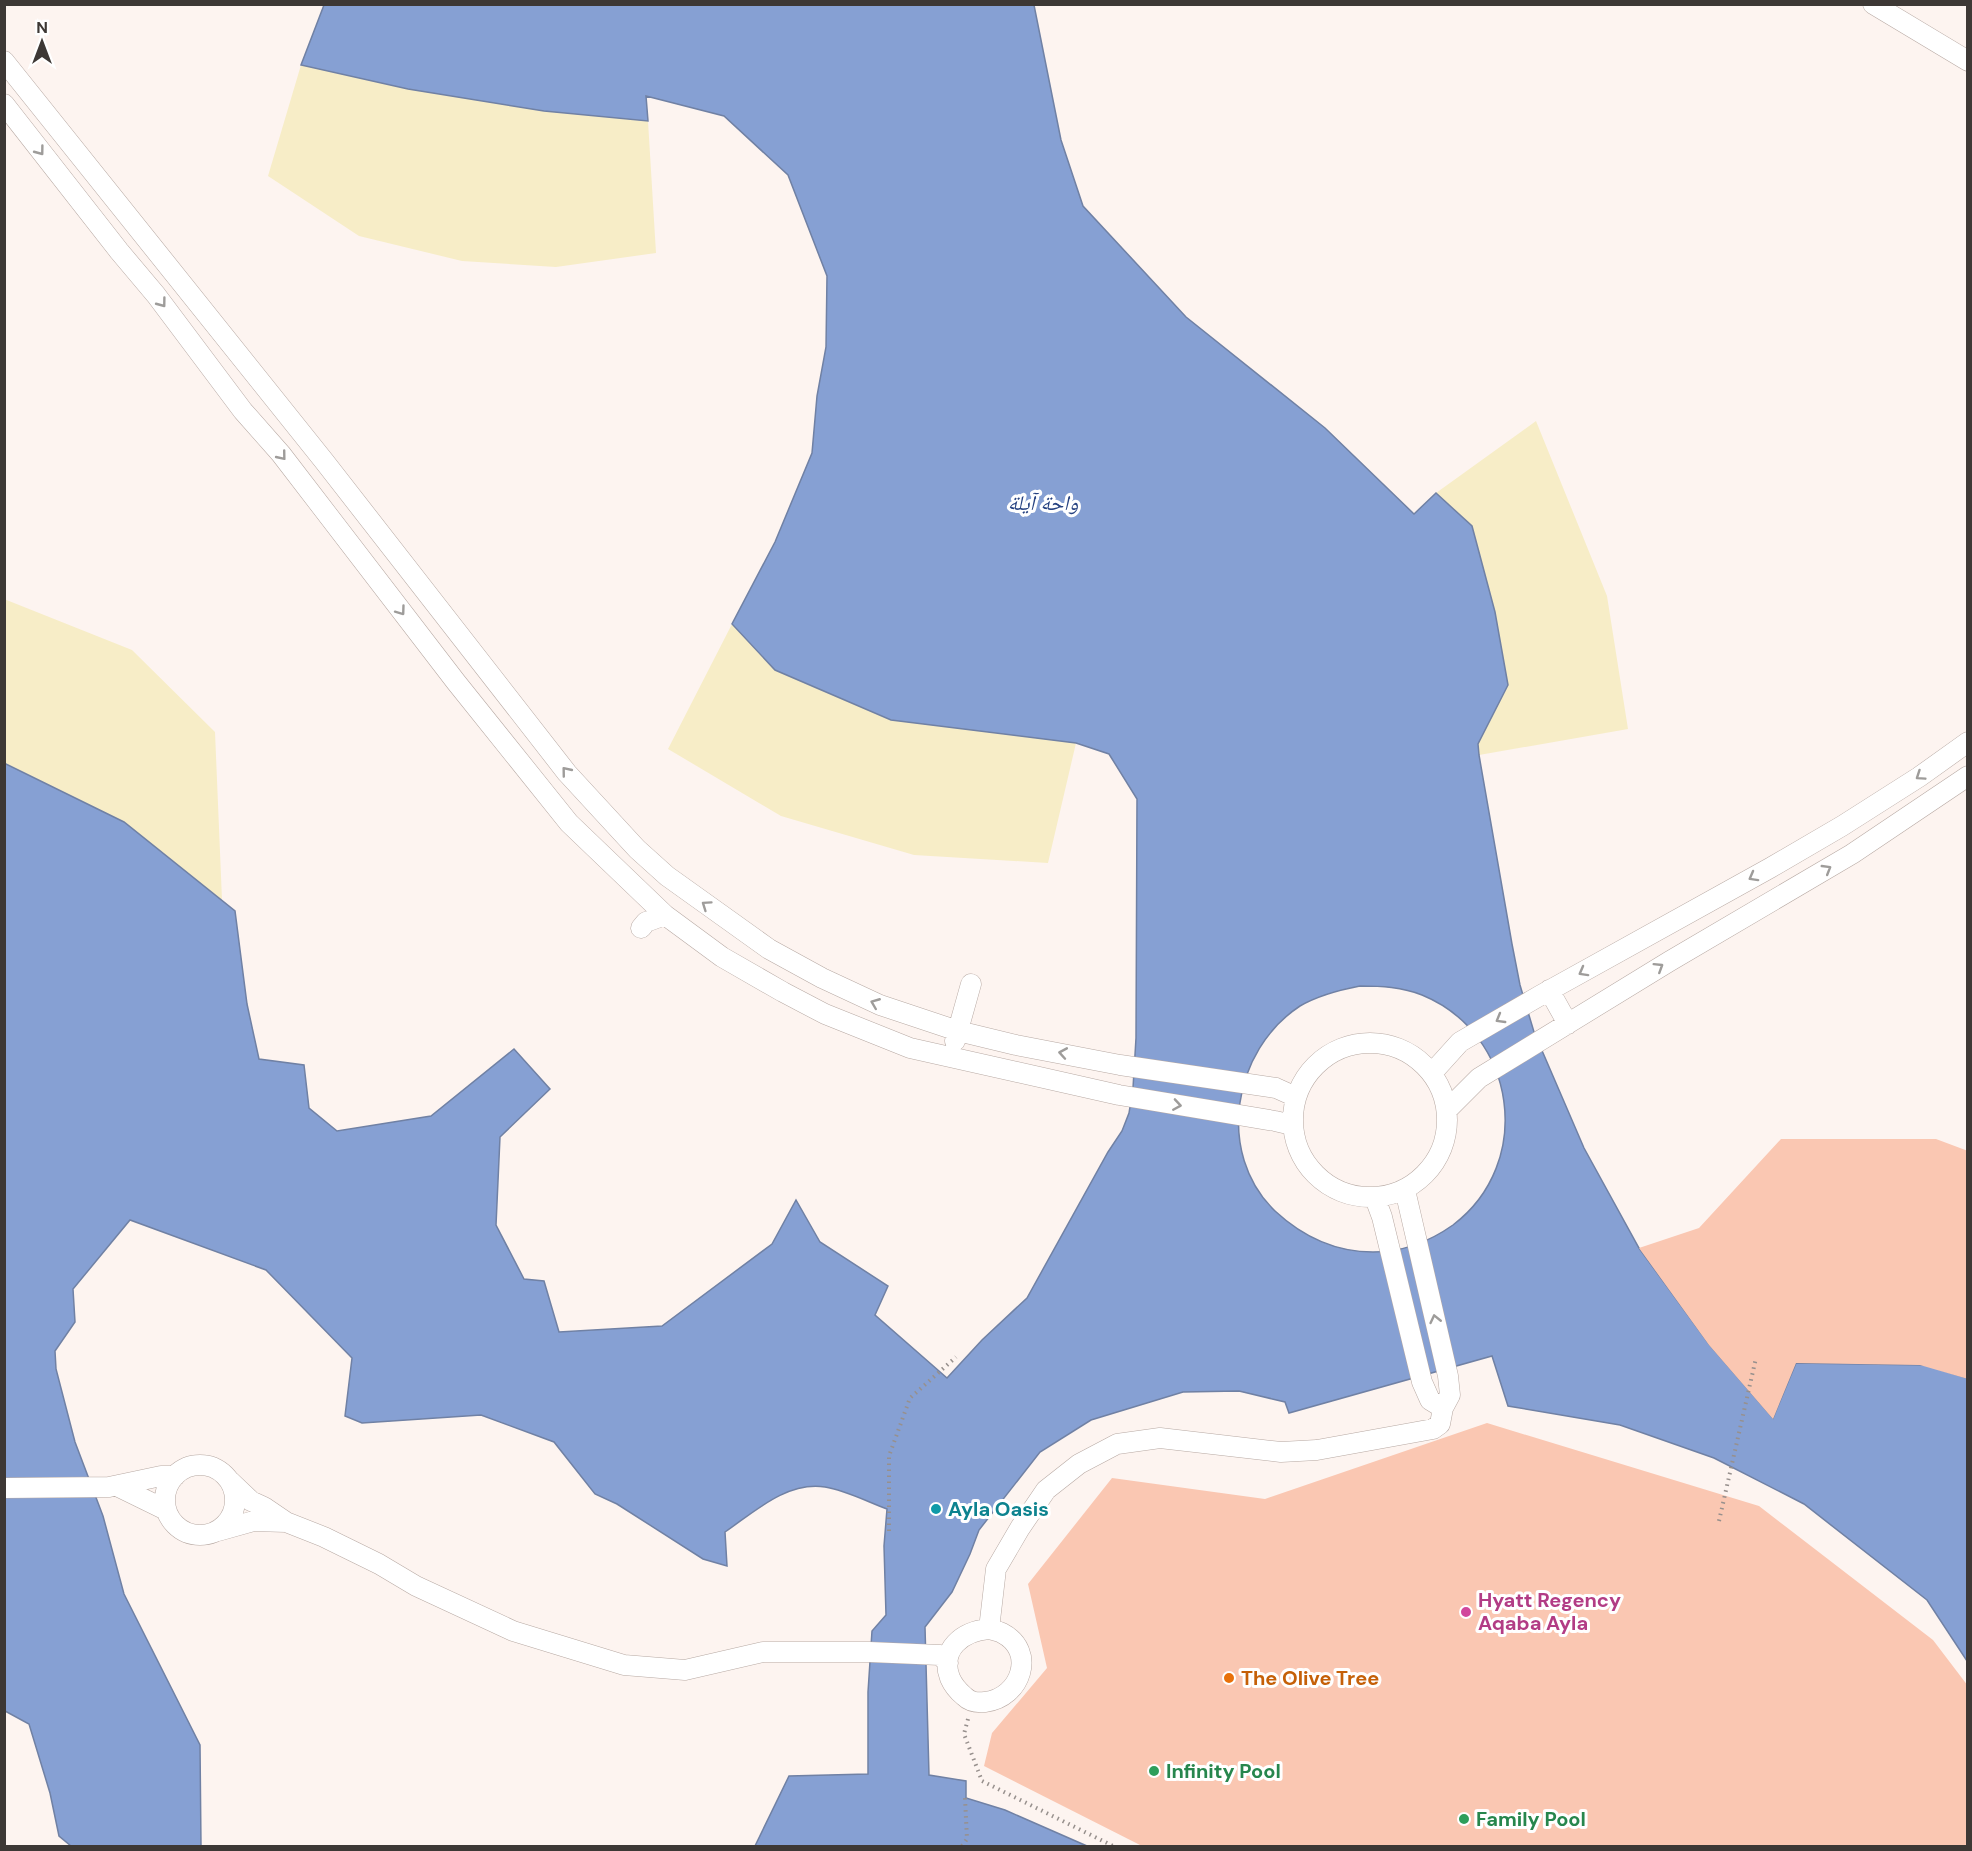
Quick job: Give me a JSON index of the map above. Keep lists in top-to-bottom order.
{
  "water": ["واحة آيلة"],
  "places": [
    "Ayla Oasis",
    "Hyatt Regency Aqaba Ayla",
    "The Olive Tree",
    "Infinity Pool",
    "Family Pool"
  ],
  "north": "top"
}
